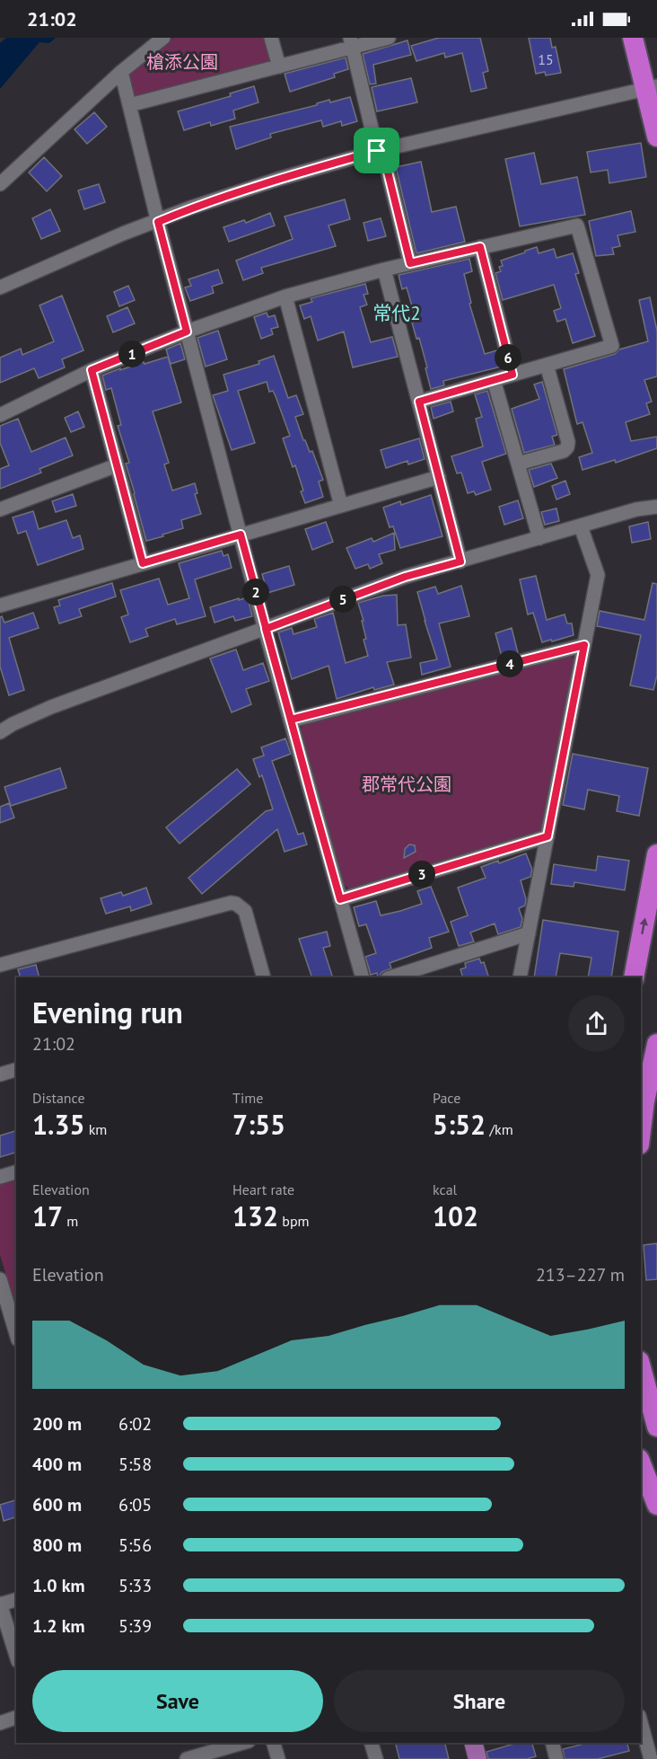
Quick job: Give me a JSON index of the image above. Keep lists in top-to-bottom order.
{
  "districts": ["常代2"],
  "parks": ["槍添公園", "郡常代公園"],
  "house_numbers": ["15"],
  "page": {
    "status": "21:02",
    "pins": [
      "1",
      "6",
      "2",
      "5",
      "4",
      "3"
    ],
    "heading": ["Evening run", "21:02"],
    "stats": [
      ["Distance", "1.35 km"],
      ["Time", "7:55"],
      ["Pace", "5:52 /km"],
      ["Elevation", "17 m"],
      ["Heart rate", "132 bpm"],
      ["kcal", "102"]
    ],
    "chart": ["Elevation", "213–227 m"],
    "list": [
      {
        "name": "200 m",
        "note": "6:02"
      },
      {
        "name": "400 m",
        "note": "5:58"
      },
      {
        "name": "600 m",
        "note": "6:05"
      },
      {
        "name": "800 m",
        "note": "5:56"
      },
      {
        "name": "1.0 km",
        "note": "5:33"
      },
      {
        "name": "1.2 km",
        "note": "5:39"
      }
    ],
    "buttons": ["Save", "Share"]
  }
}
